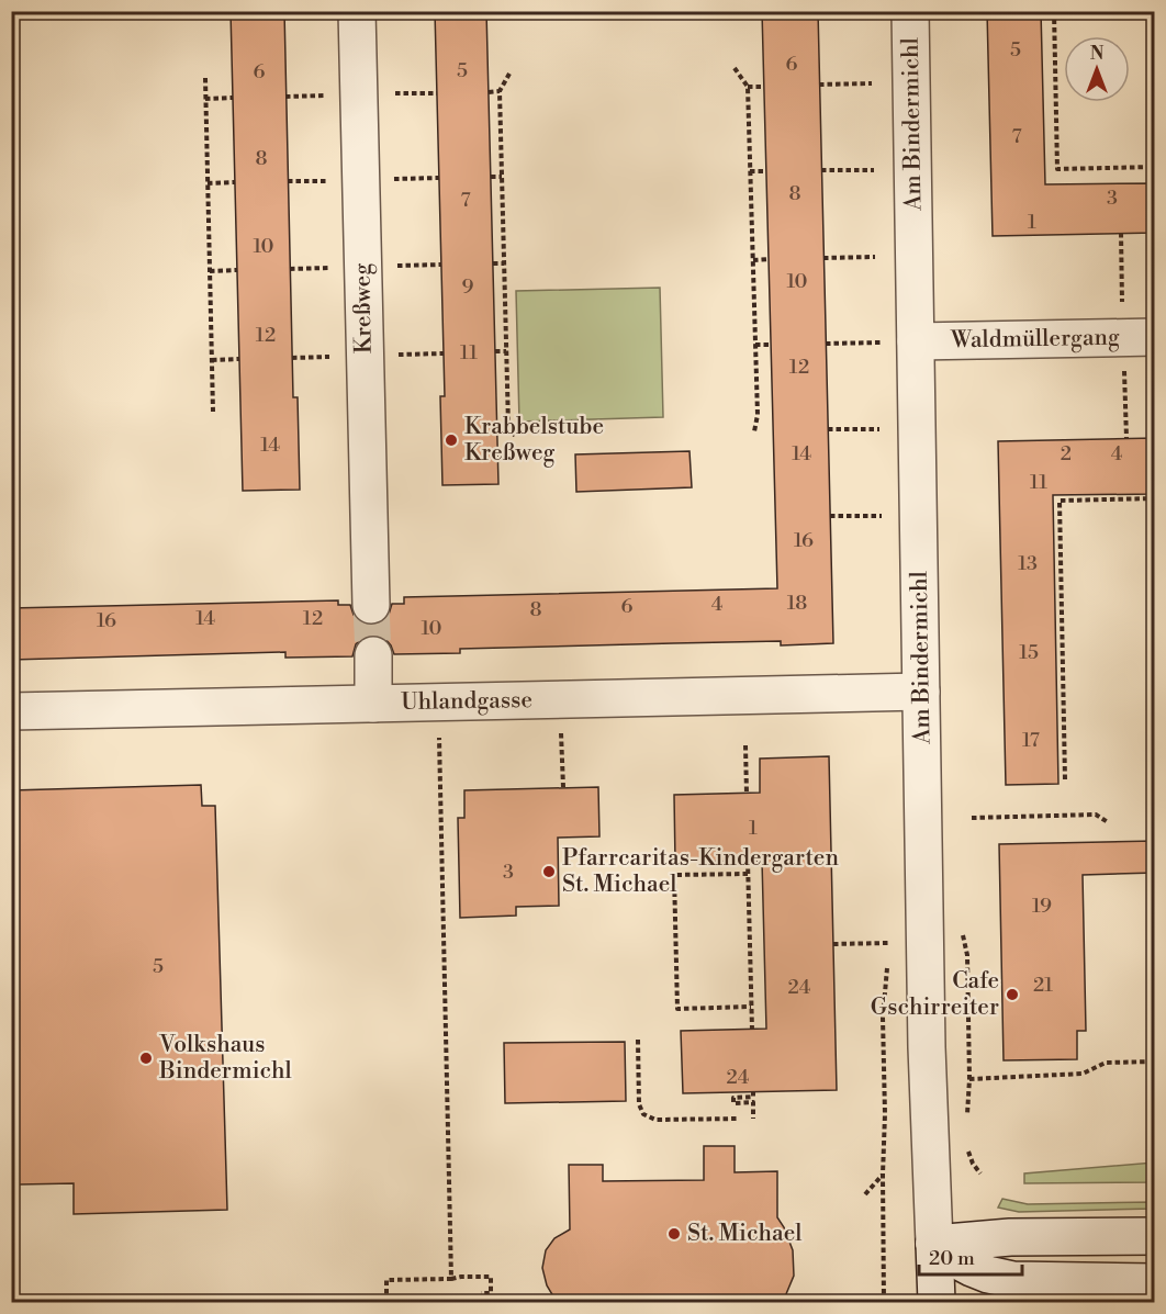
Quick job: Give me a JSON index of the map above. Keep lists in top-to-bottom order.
{
  "streets": {
    "street": [
      "Am Bindermichl",
      "Kreßweg",
      "Waldmüllergang",
      "Uhlandgasse"
    ]
  },
  "crossings": [
    ["Am Bindermichl", "Waldmüllergang"],
    ["Am Bindermichl", "Uhlandgasse"]
  ],
  "places": [
    "Krabbelstube Kreßweg",
    "Pfarrcaritas-Kindergarten St. Michael",
    "Cafe Gschirreiter",
    "Volkshaus Bindermichl",
    "St. Michael"
  ],
  "house_numbers": [
    "5",
    "6",
    "5",
    "6",
    "7",
    "8",
    "8",
    "3",
    "7",
    "1",
    "10",
    "10",
    "9",
    "12",
    "11",
    "12",
    "14",
    "14",
    "2",
    "4",
    "11",
    "16",
    "13",
    "18",
    "4",
    "6",
    "8",
    "14",
    "12",
    "16",
    "10",
    "15",
    "17",
    "1",
    "3",
    "19",
    "5",
    "21",
    "24",
    "24"
  ],
  "scale_bar": "20 m",
  "north": "top"
}
